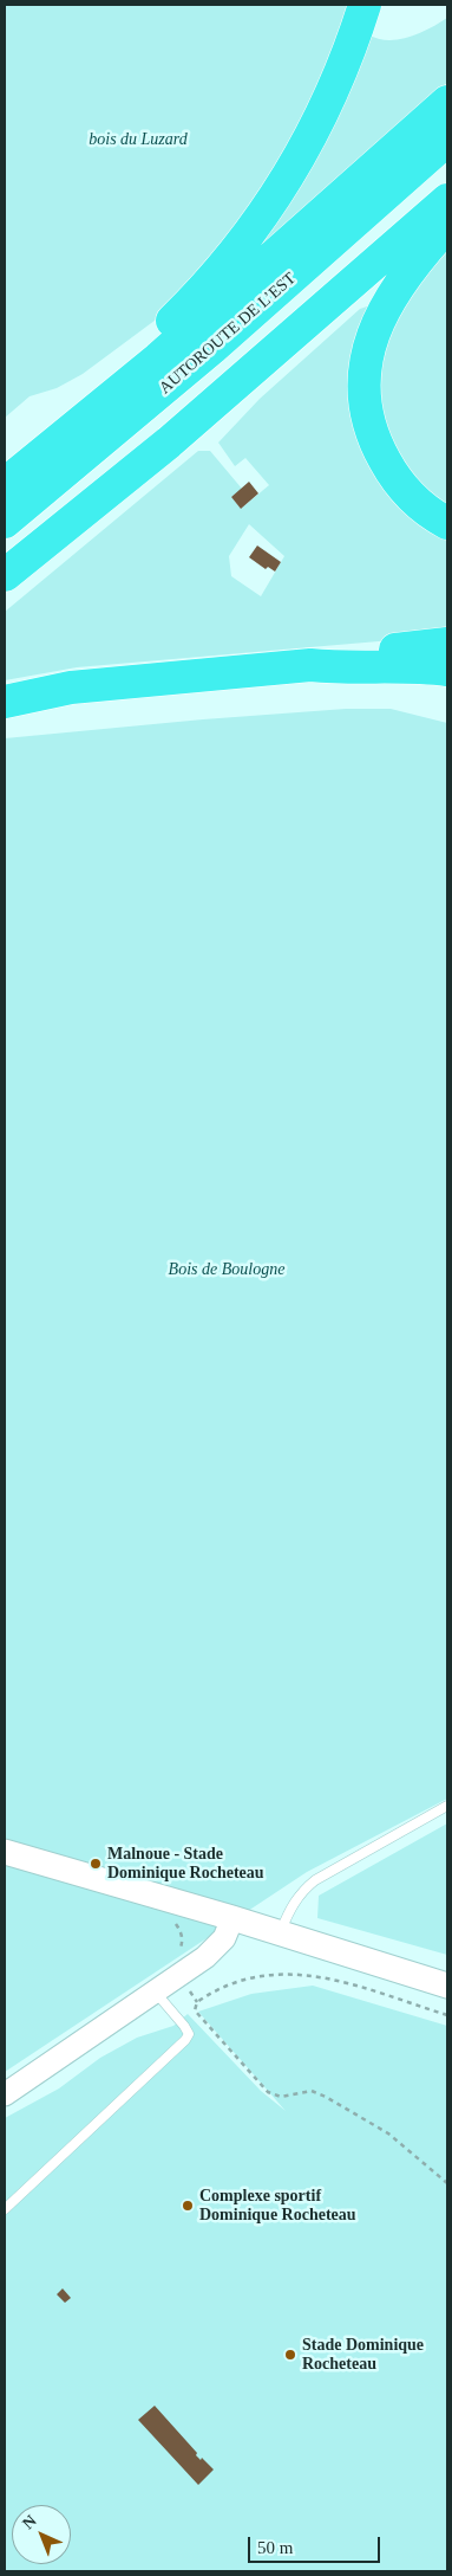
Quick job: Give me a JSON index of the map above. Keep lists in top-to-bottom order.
{
  "streets": {
    "highway": ["AUTOROUTE DE L’EST"]
  },
  "parks": ["bois du Luzard", "Bois de Boulogne"],
  "places": ["Malnoue - Stade Dominique Rocheteau", "Complexe sportif Dominique Rocheteau", "Stade Dominique Rocheteau"],
  "scale_bar": "50 m",
  "north": "top left"
}
